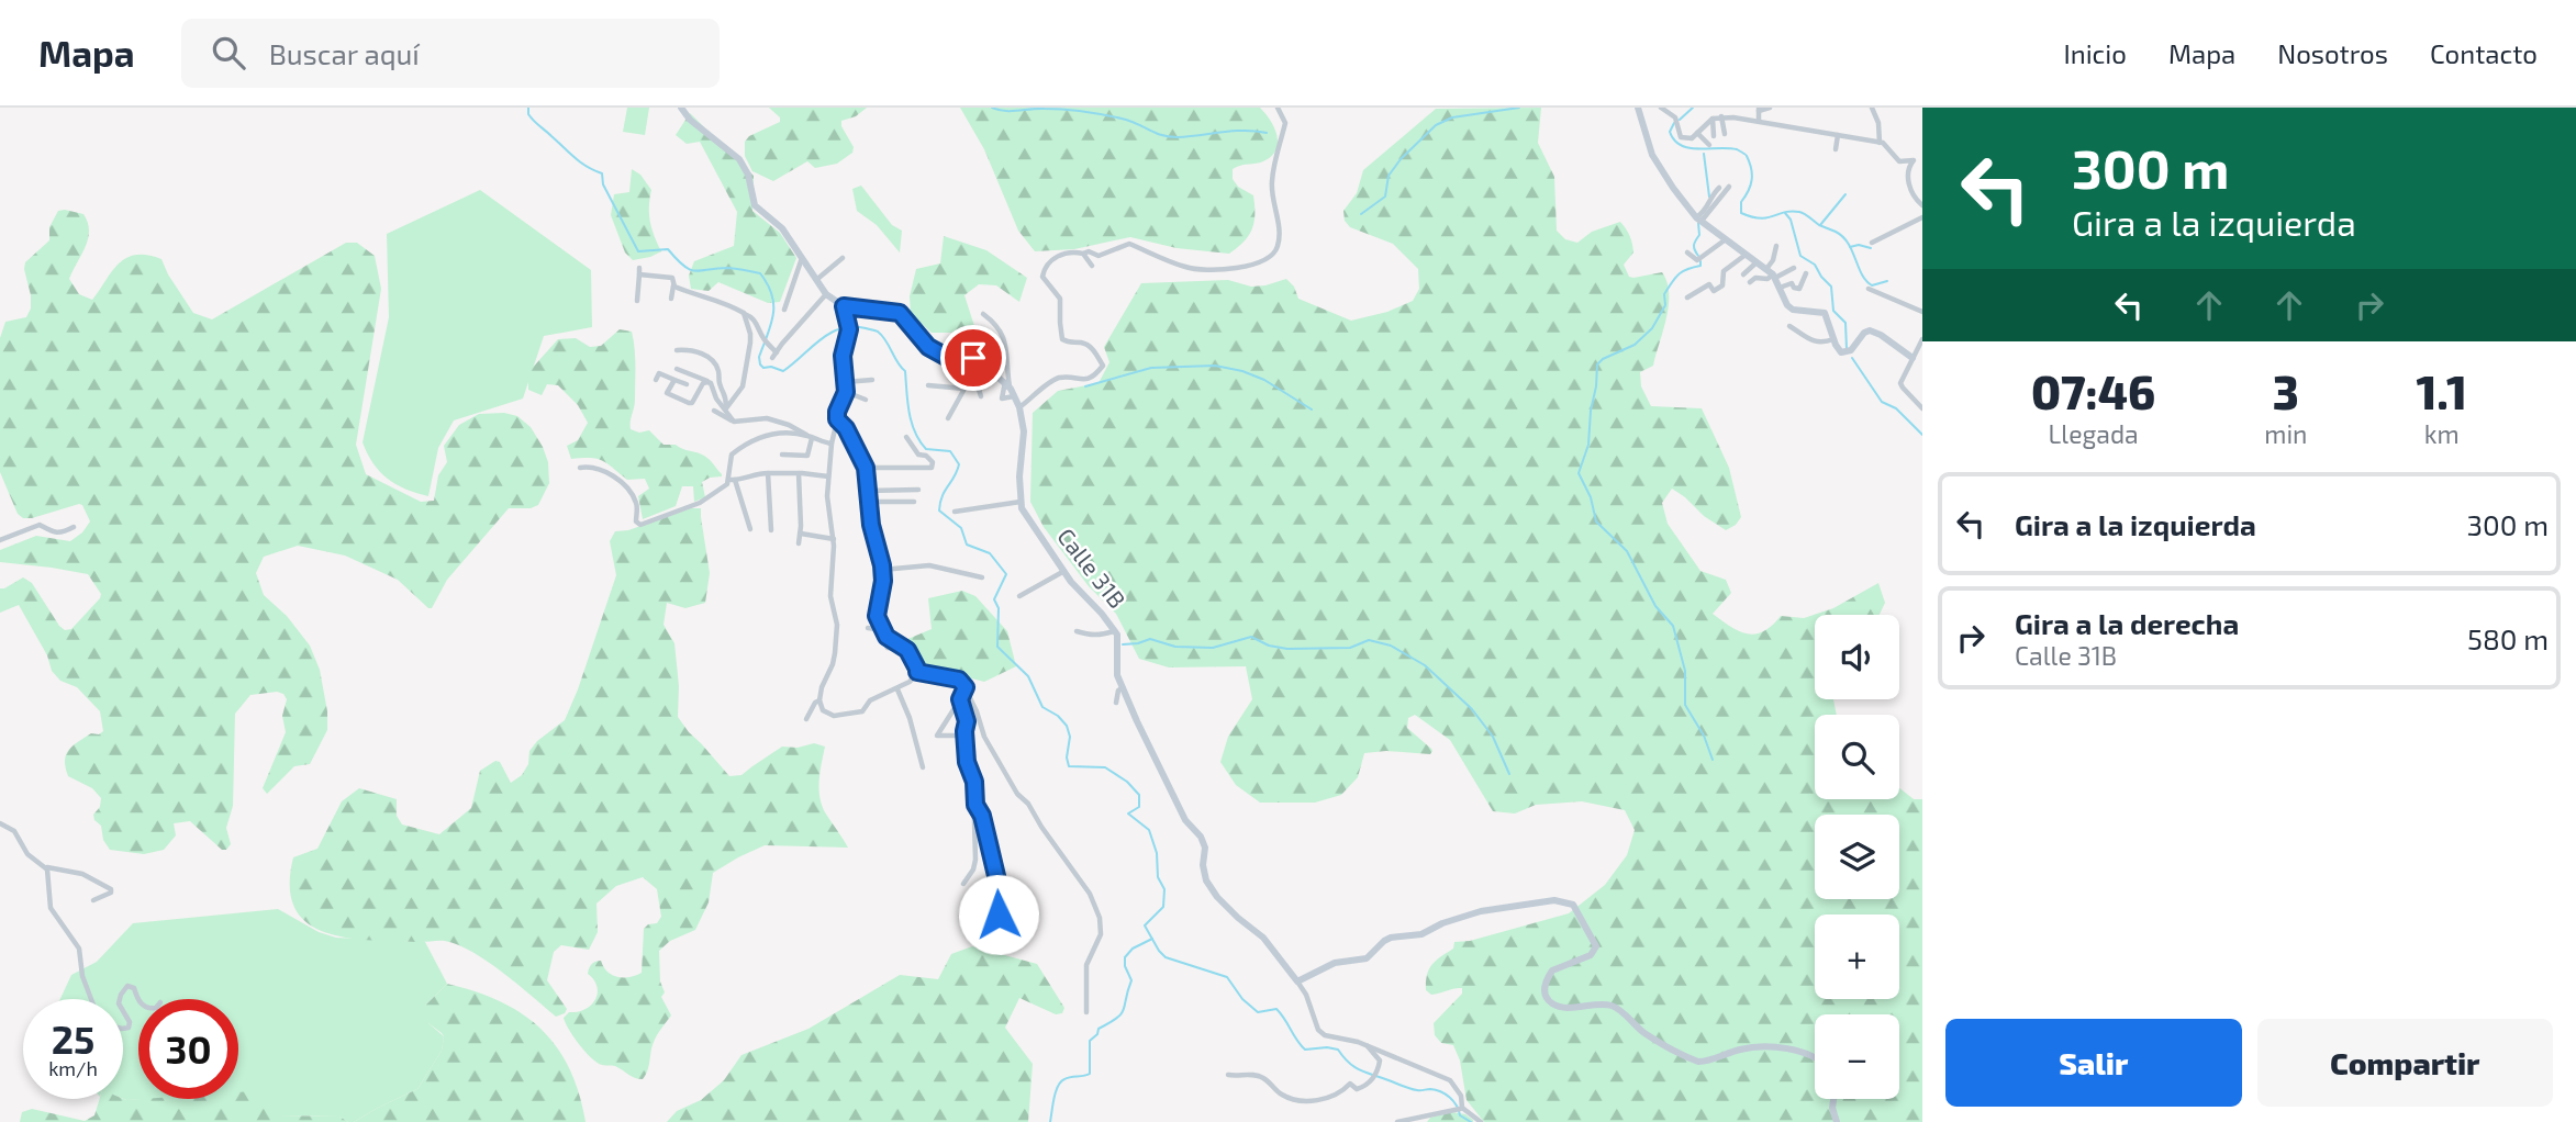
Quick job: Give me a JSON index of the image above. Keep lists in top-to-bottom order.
{
  "streets": {
    "street": ["Calle 31B"]
  },
  "page": {
    "header": "Mapa",
    "search": "Buscar aquí",
    "nav": [
      "Inicio",
      "Mapa",
      "Nosotros",
      "Contacto"
    ],
    "turn": ["300 m", "Gira a la izquierda"],
    "eta": [
      "07:46",
      "Llegada",
      "3",
      "min",
      "1.1",
      "km"
    ],
    "list": [
      {
        "name": "Gira a la izquierda",
        "value": "300 m"
      },
      {
        "name": "Gira a la derecha",
        "note": "Calle 31B",
        "value": "580 m"
      }
    ],
    "map_buttons": ["+", "−"],
    "speed": "25 km/h",
    "limit": "30",
    "buttons": ["Salir", "Compartir"]
  }
}
